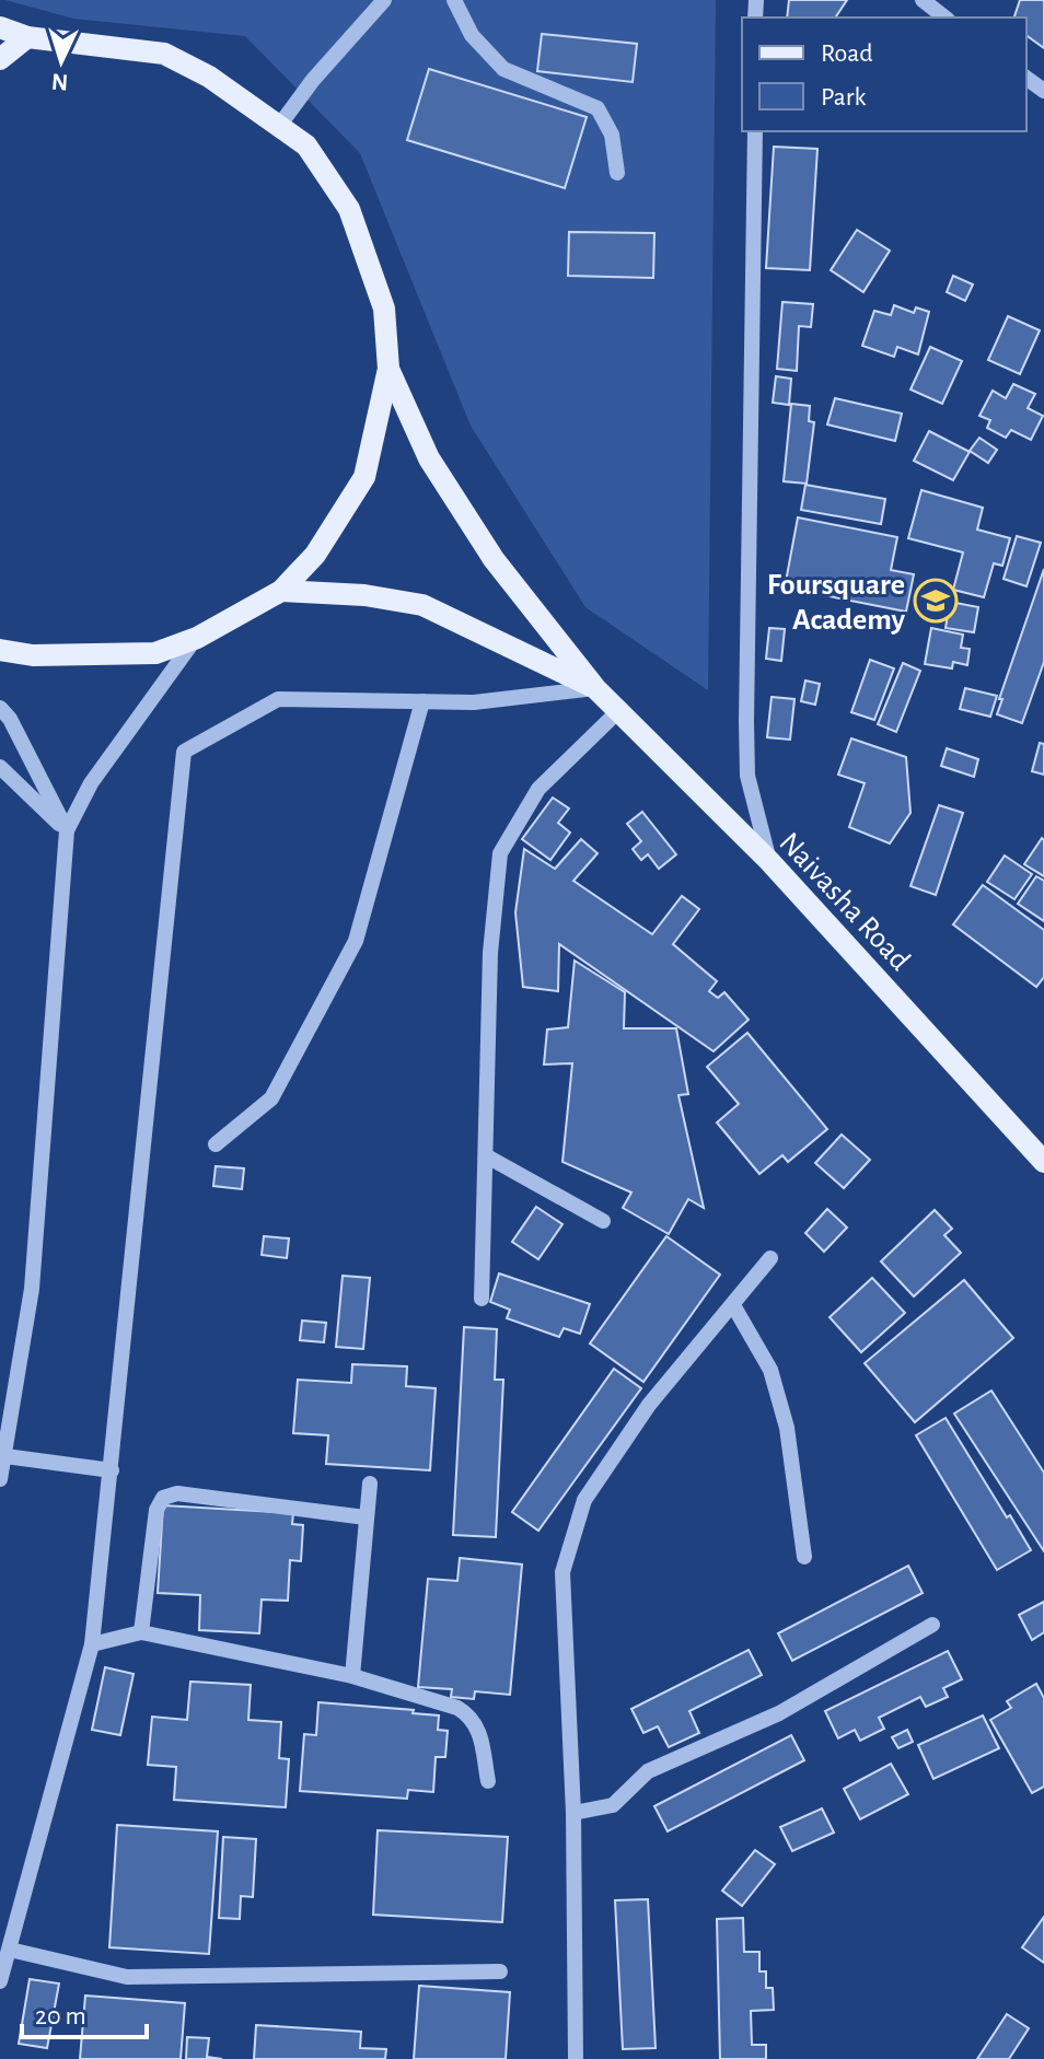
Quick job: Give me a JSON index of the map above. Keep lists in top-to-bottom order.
{
  "streets": {
    "main road": ["Naivasha Road"]
  },
  "places": {
    "school or university": ["Foursquare Academy"]
  },
  "legend": ["Road", "Park"],
  "scale_bar": "20 m",
  "north": "bottom"
}
